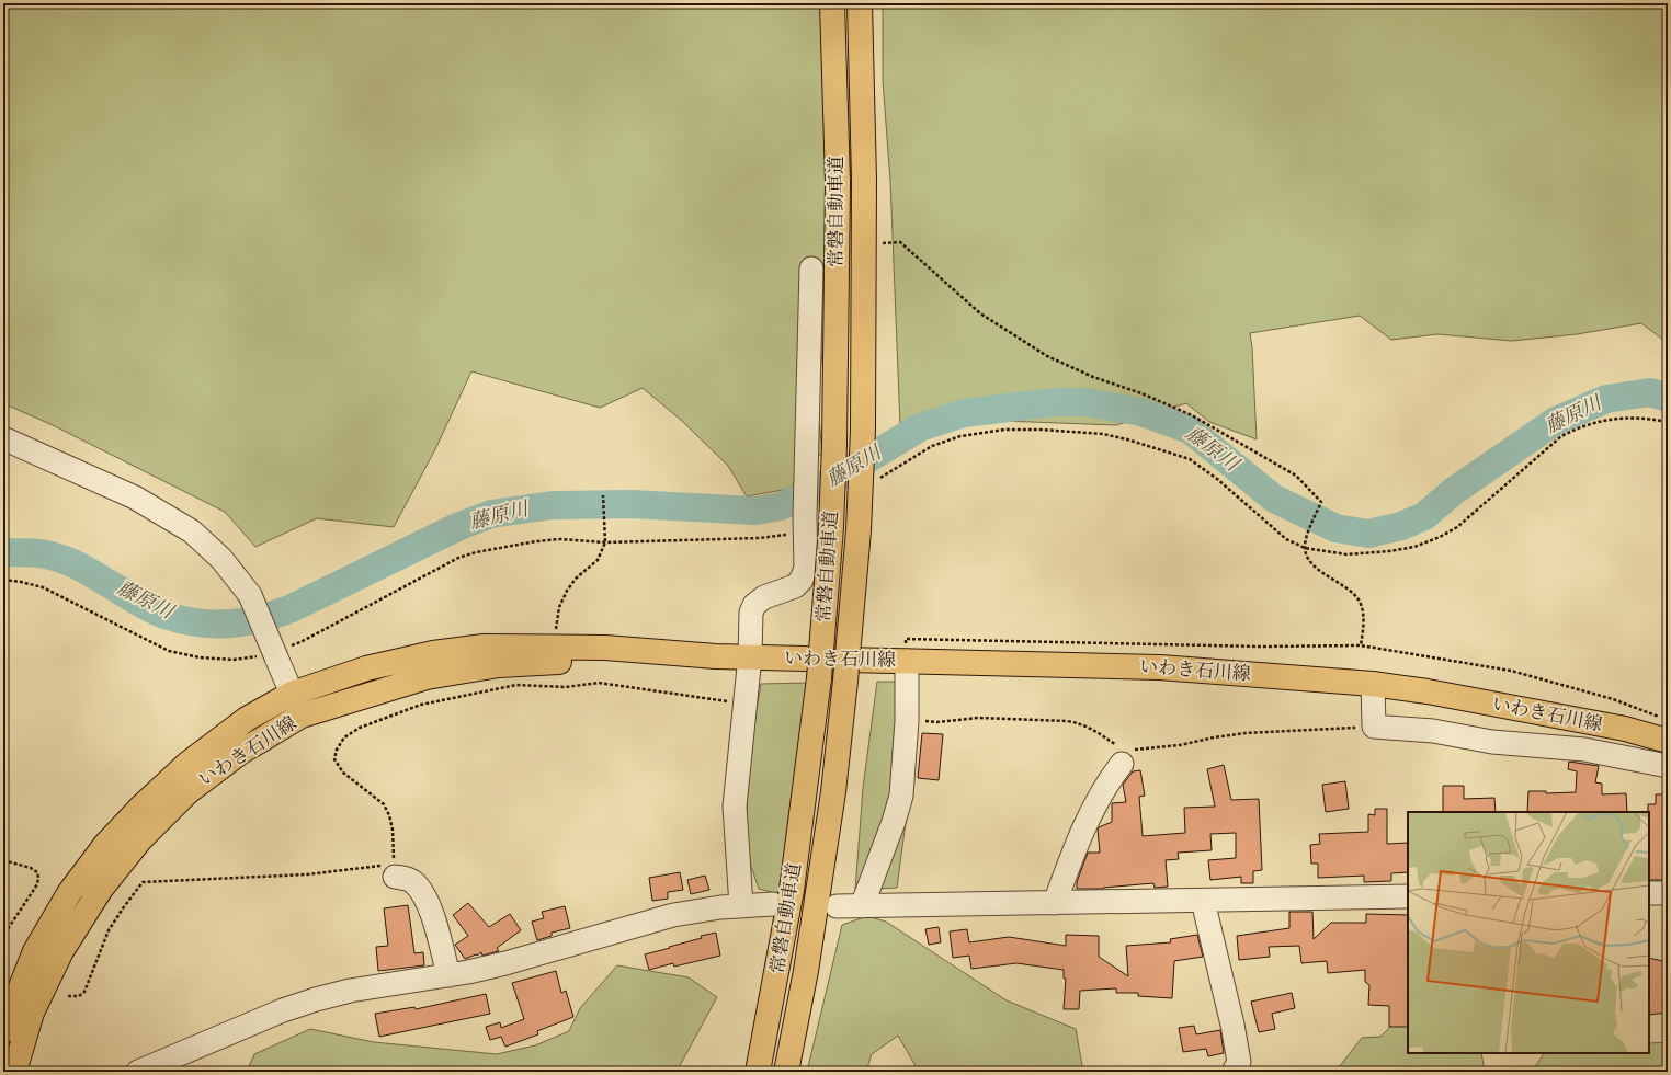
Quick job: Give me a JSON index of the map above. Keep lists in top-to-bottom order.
{
  "streets": {
    "main road": ["常磐自動車道", "いわき石川線"]
  },
  "water": ["藤原川"]
}
